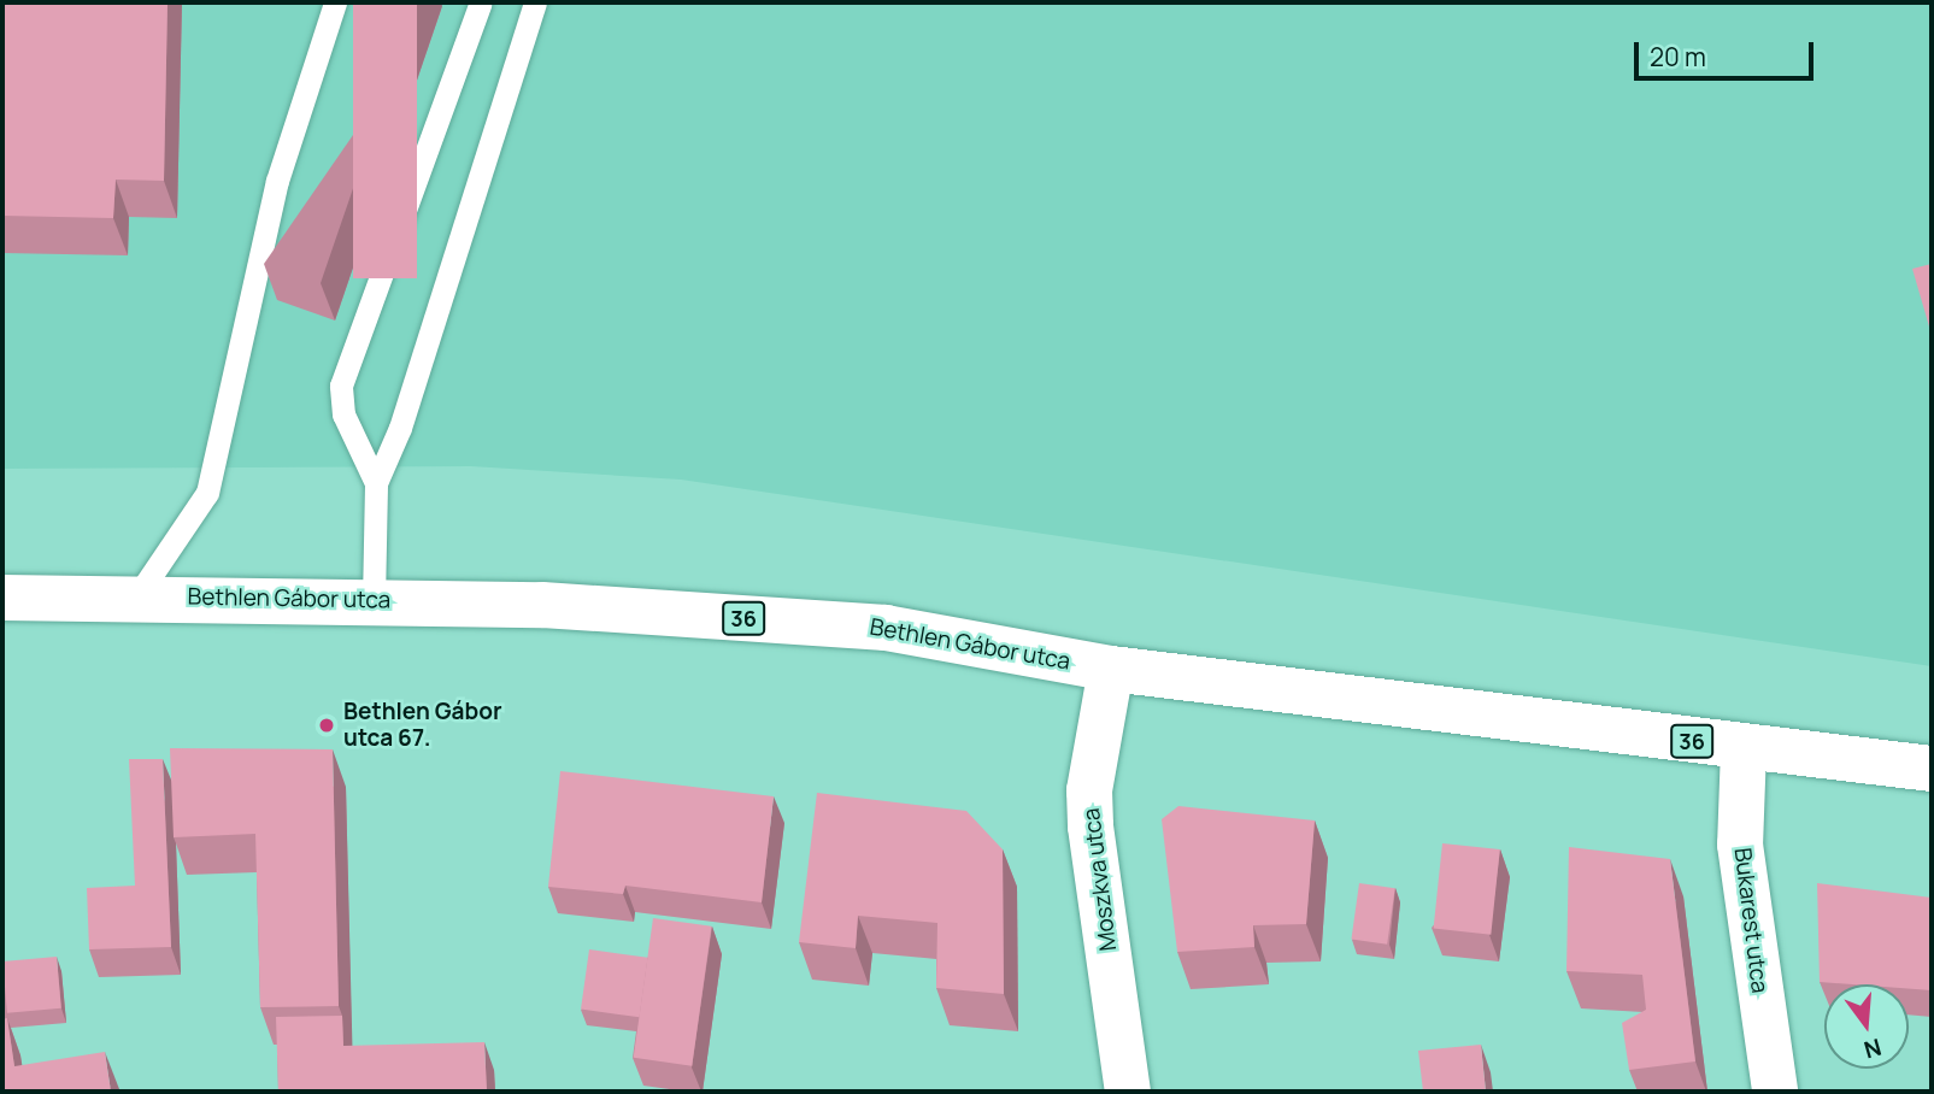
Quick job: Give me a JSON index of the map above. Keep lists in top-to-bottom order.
{
  "streets": {
    "main road": [
      "Bethlen Gábor utca",
      "36",
      "Moszkva utca",
      "Bukarest utca"
    ]
  },
  "crossings": [
    ["Bethlen Gábor utca", "Moszkva utca"],
    ["Bethlen Gábor utca", "Bukarest utca"]
  ],
  "places": ["Bethlen Gábor utca 67."],
  "scale_bar": "20 m",
  "north": "bottom"
}
